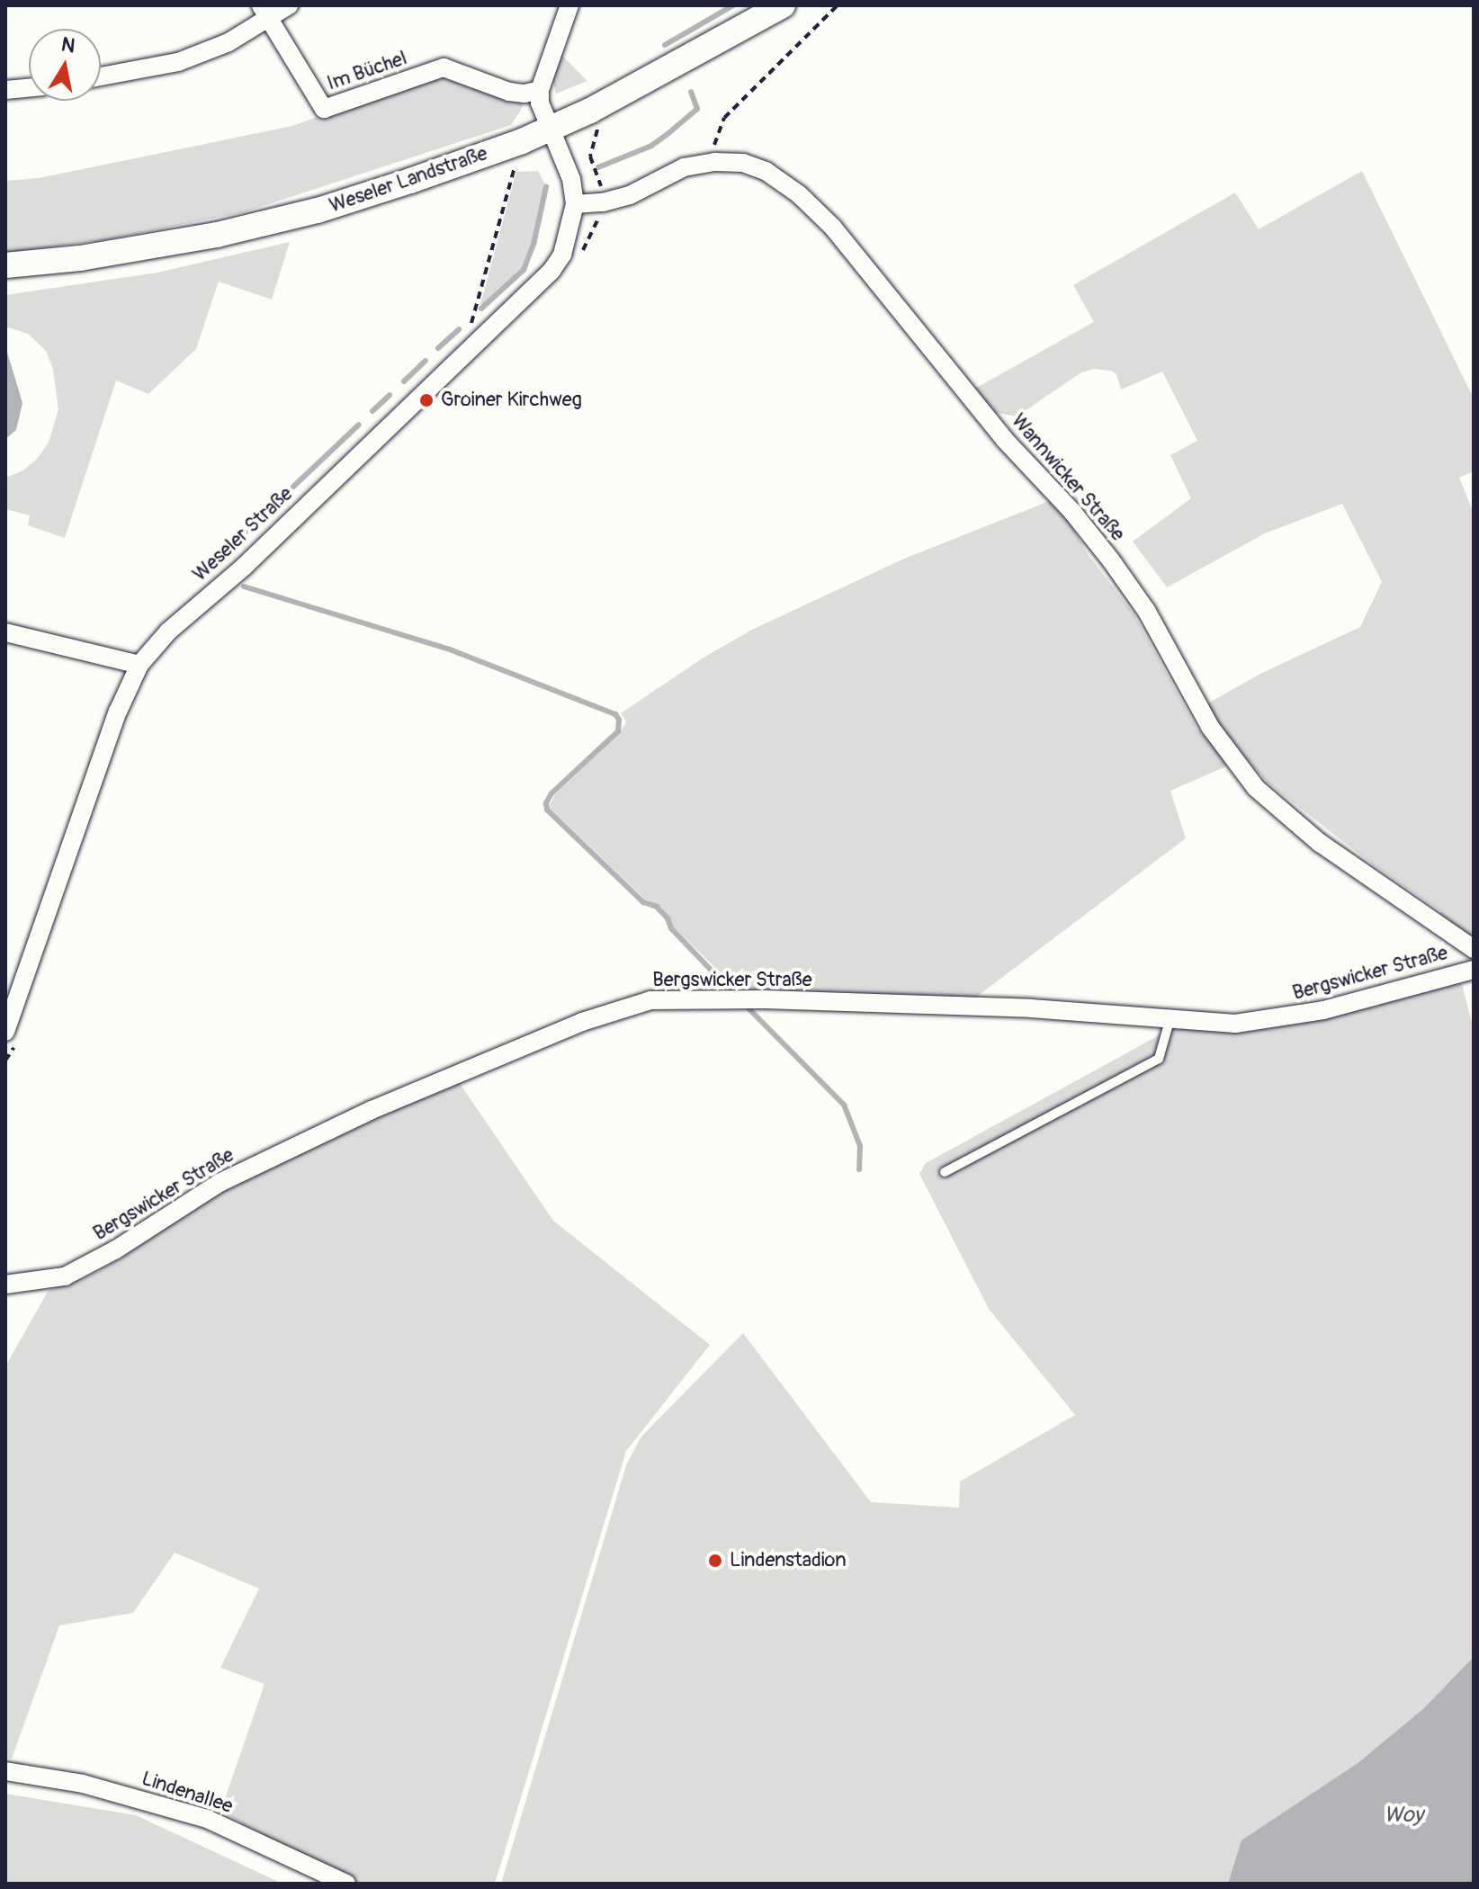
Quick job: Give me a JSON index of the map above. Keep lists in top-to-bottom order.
{
  "streets": {
    "main road": ["Weseler Landstraße"],
    "street": [
      "Im Büchel",
      "Wannwicker Straße",
      "Weseler Straße",
      "Bergswicker Straße",
      "Lindenallee"
    ]
  },
  "crossings": [
    ["Weseler Landstraße", "Weseler Straße"],
    ["Wannwicker Straße", "Weseler Straße"]
  ],
  "water": ["Woy"],
  "places": ["Groiner Kirchweg", "Lindenstadion"],
  "north": "top"
}
